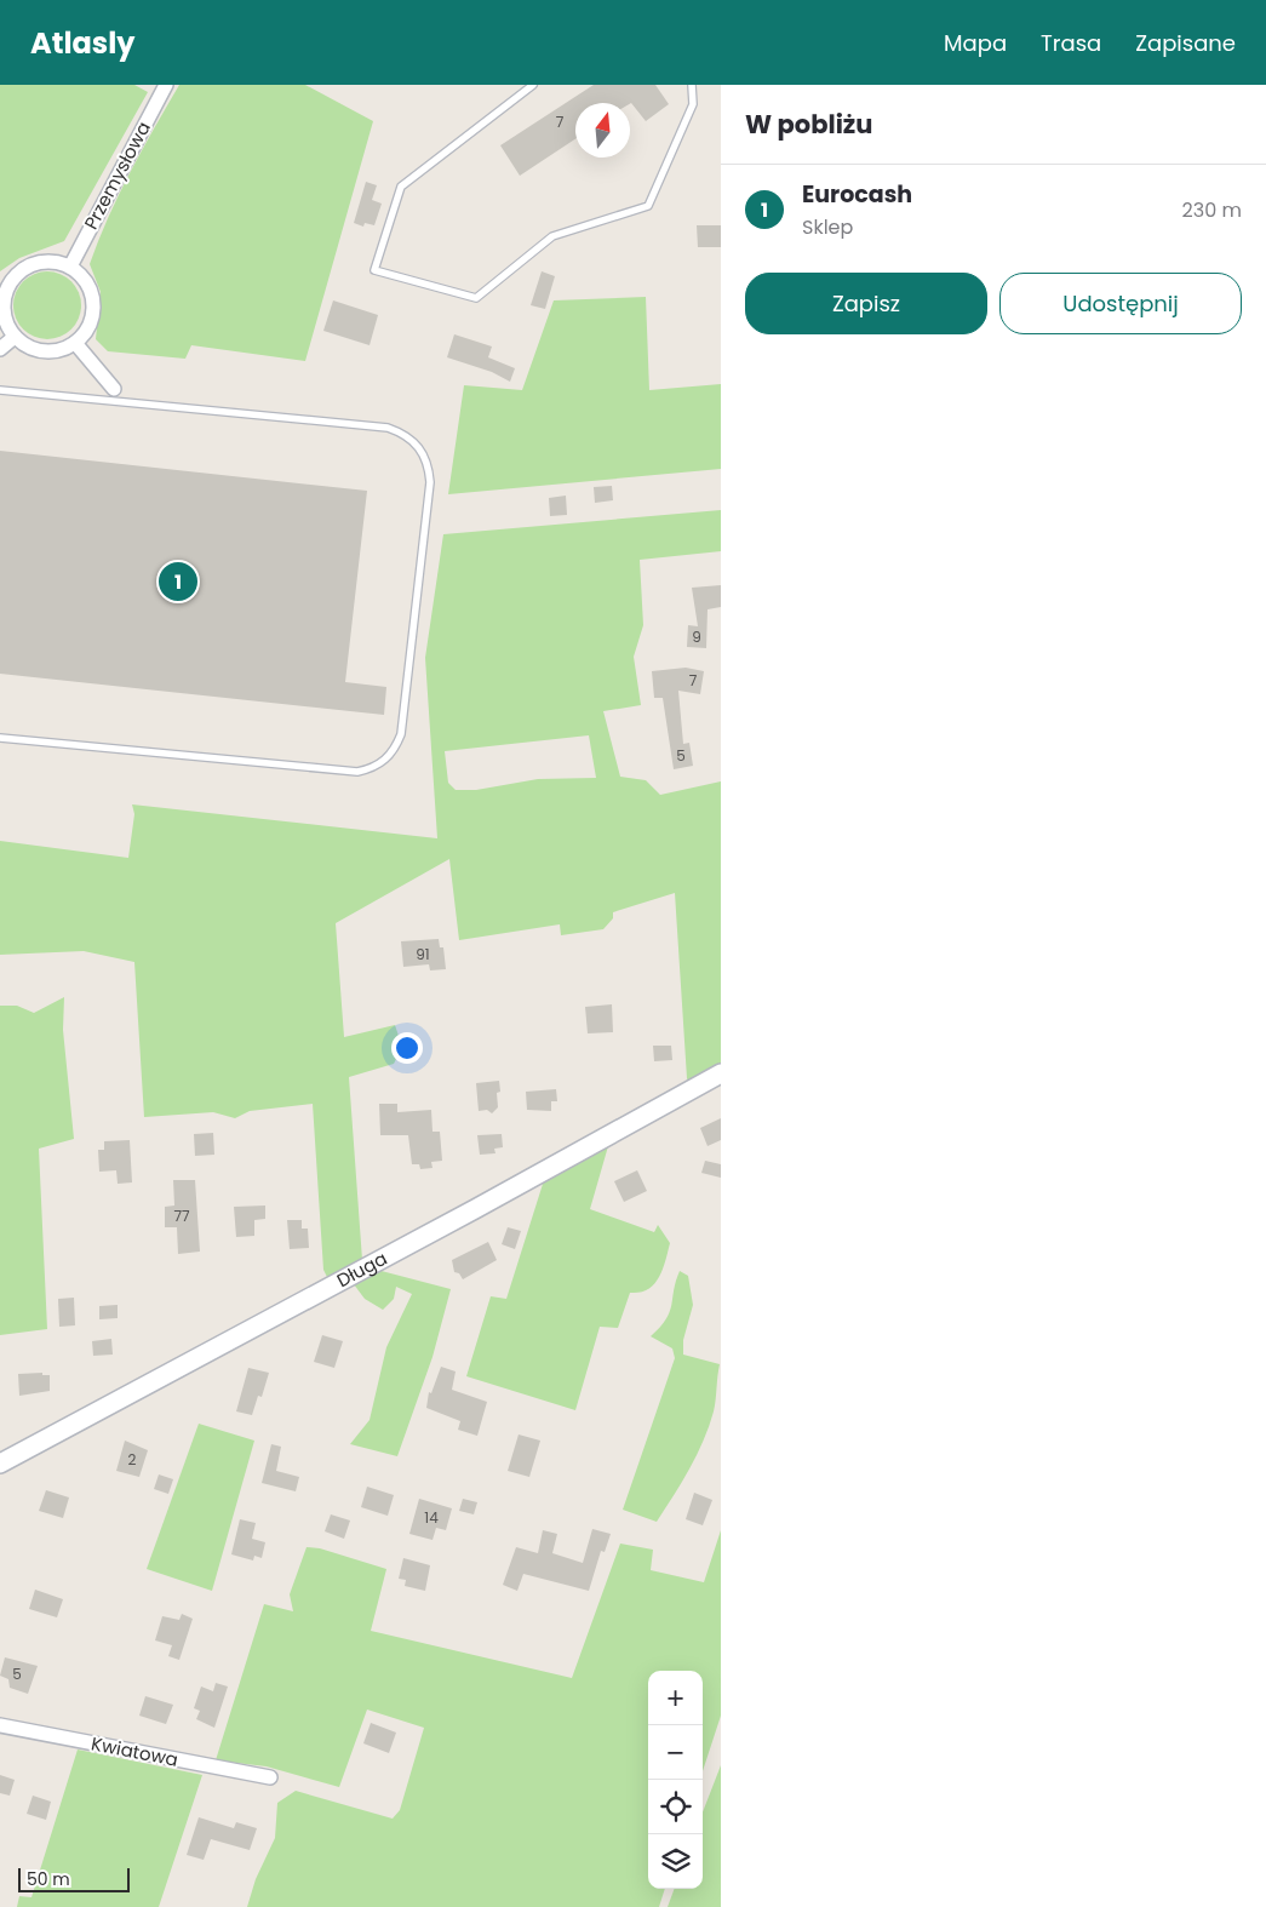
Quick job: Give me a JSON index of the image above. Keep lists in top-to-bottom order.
{
  "streets": {
    "street": ["Przemysłowa", "Długa", "Kwiatowa"]
  },
  "house_numbers": [
    "7",
    "9",
    "7",
    "5",
    "91",
    "77",
    "2",
    "14",
    "5"
  ],
  "scale_bar": "50 m",
  "north": "top",
  "page": {
    "header": "Atlasly",
    "nav": ["Mapa", "Trasa", "Zapisane"],
    "heading": "W pobliżu",
    "list": [
      {
        "mark": "1",
        "name": "Eurocash",
        "note": "Sklep",
        "value": "230 m"
      }
    ],
    "buttons": ["Zapisz", "Udostępnij"],
    "pins": "1",
    "map_buttons": ["+", "−"],
    "scale": "50 m"
  }
}
